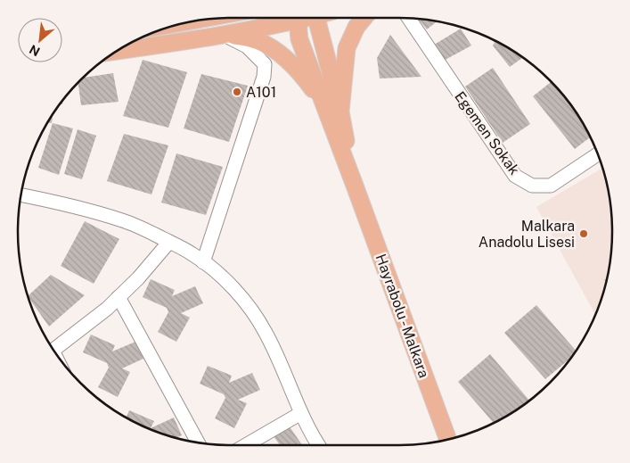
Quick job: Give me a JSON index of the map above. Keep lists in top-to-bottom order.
{
  "streets": {
    "main road": ["Hayrabolu - Malkara"],
    "street": ["Egemen Sokak"]
  },
  "places": ["A101", "Malkara Anadolu Lisesi"],
  "north": "bottom left"
}
